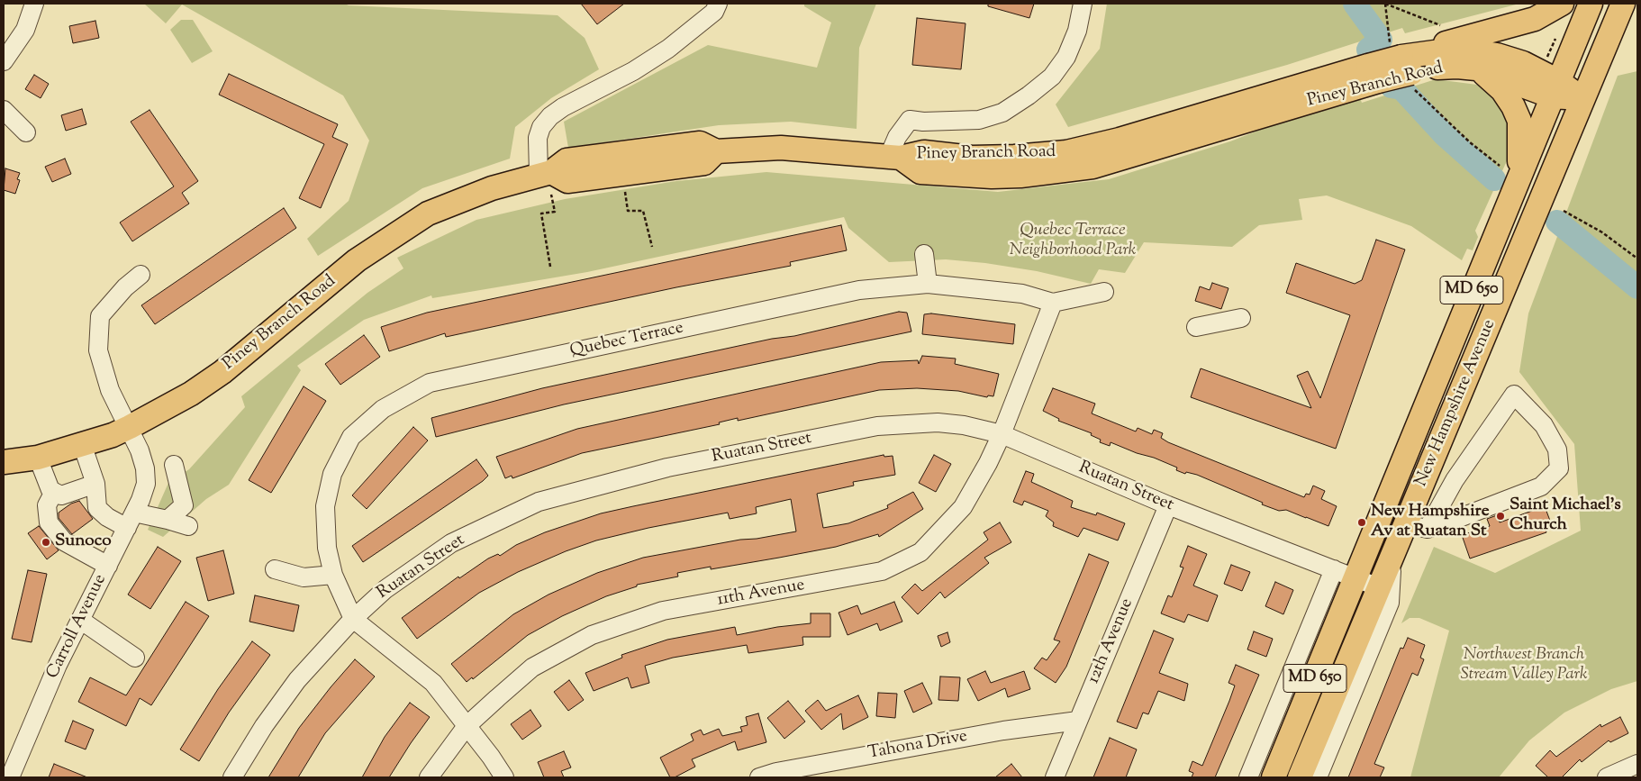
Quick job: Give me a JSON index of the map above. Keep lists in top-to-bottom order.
{
  "streets": {
    "main road": ["Piney Branch Road", "MD 650", "New Hampshire Avenue"],
    "street": [
      "Quebec Terrace",
      "Ruatan Street",
      "11th Avenue",
      "Carroll Avenue",
      "12th Avenue",
      "Tahona Drive"
    ]
  },
  "crossings": [
    ["Piney Branch Road", "New Hampshire Avenue"],
    ["Piney Branch Road", "Carroll Avenue"],
    ["Quebec Terrace", "Ruatan Street"],
    ["Quebec Terrace", "11th Avenue"],
    ["New Hampshire Avenue", "Ruatan Street"],
    ["Ruatan Street", "11th Avenue"],
    ["Ruatan Street", "12th Avenue"],
    ["12th Avenue", "Tahona Drive"]
  ],
  "parks": ["Quebec Terrace Neighborhood Park", "Northwest Branch Stream Valley Park"],
  "places": ["Saint Michael's Church", "New Hampshire Av at Ruatan St", "Sunoco"]
}
